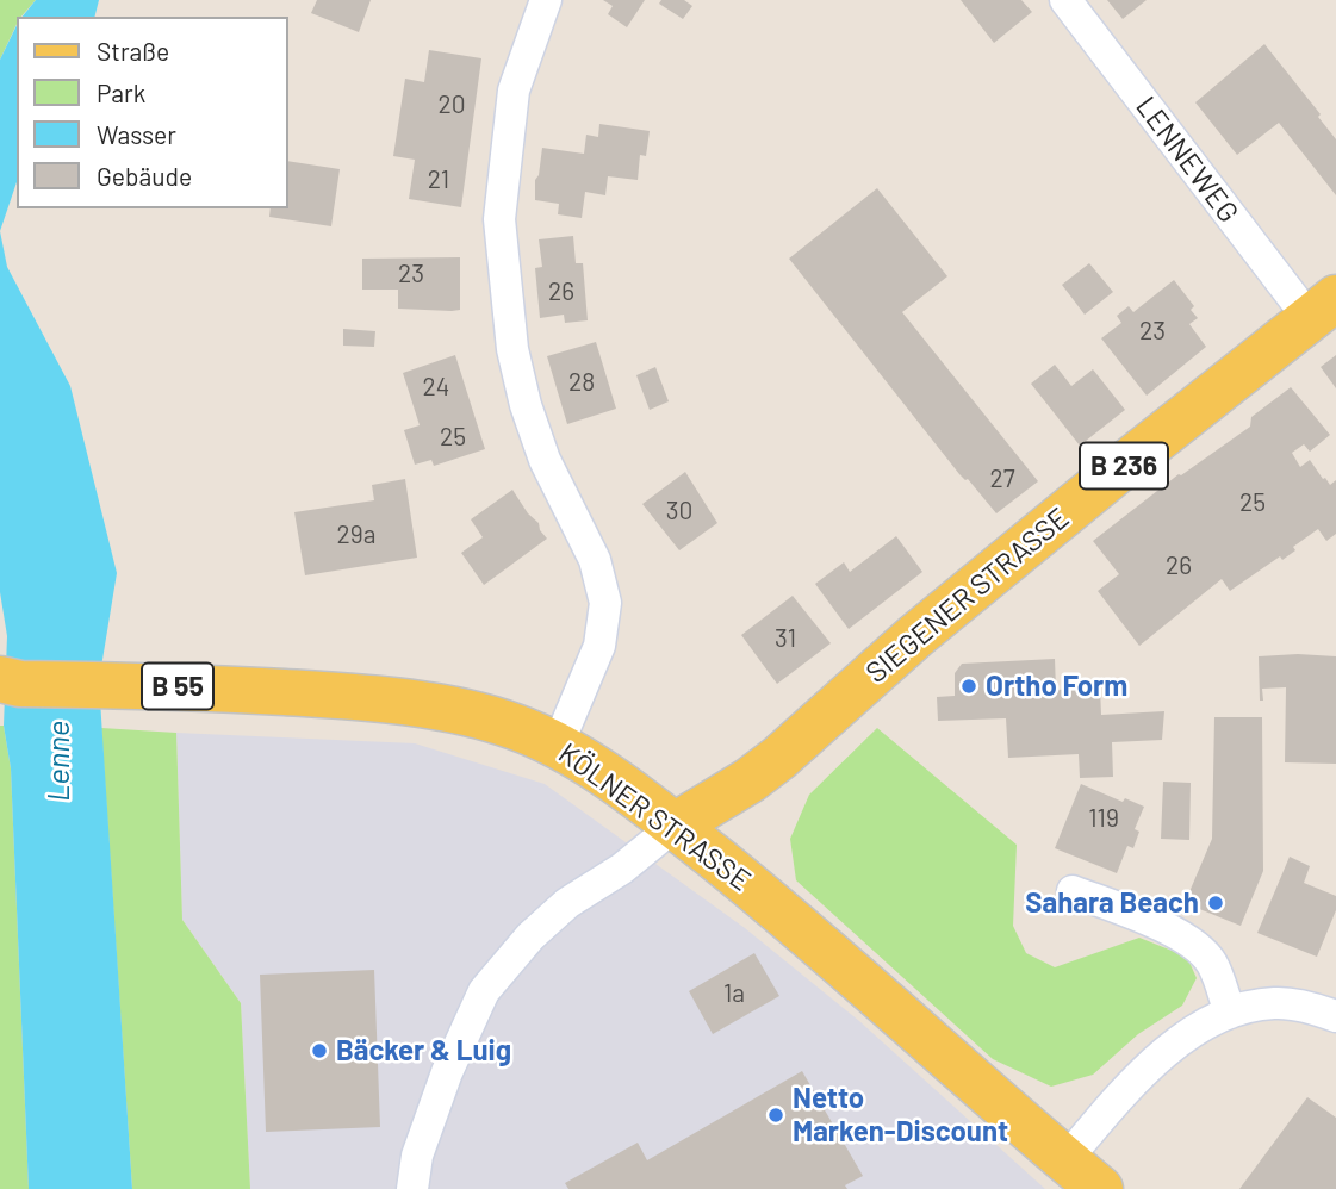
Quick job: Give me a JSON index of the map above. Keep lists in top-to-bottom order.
{
  "streets": {
    "main road": [
      "B 236",
      "SIEGENER STRASSE",
      "B 55",
      "KÖLNER STRASSE"
    ],
    "street": ["LENNEWEG"]
  },
  "crossings": [
    ["LENNEWEG", "SIEGENER STRASSE"],
    ["SIEGENER STRASSE", "KÖLNER STRASSE"]
  ],
  "water": ["Lenne"],
  "places": [
    "Ortho Form",
    "Sahara Beach",
    "Bäcker & Luig",
    "Netto Marken-Discount"
  ],
  "house_numbers": [
    "20",
    "21",
    "23",
    "26",
    "23",
    "28",
    "24",
    "25",
    "27",
    "25",
    "30",
    "29a",
    "26",
    "31",
    "119",
    "1a"
  ],
  "legend": [
    "Straße",
    "Park",
    "Wasser",
    "Gebäude"
  ]
}
